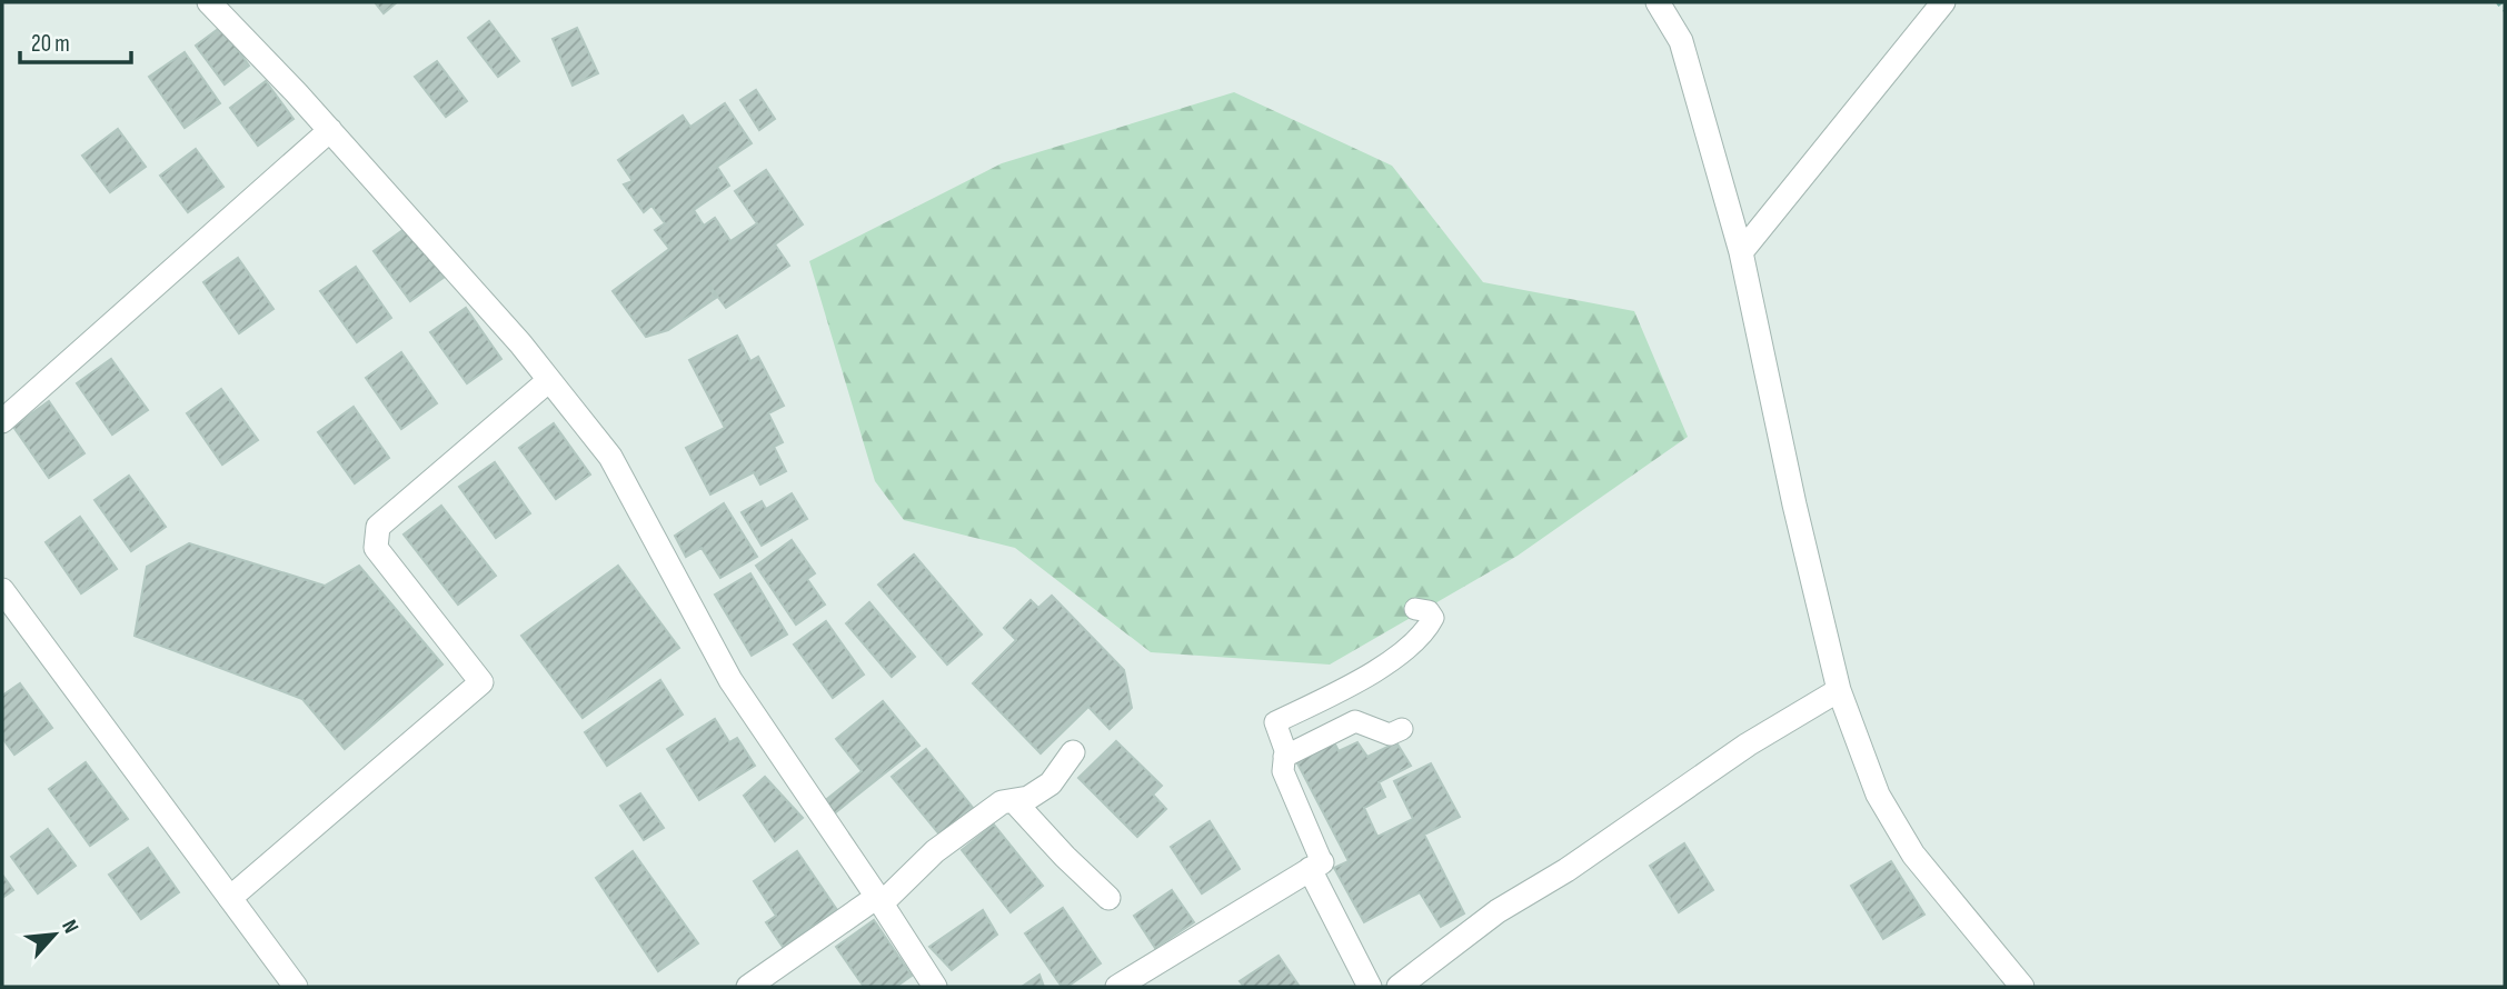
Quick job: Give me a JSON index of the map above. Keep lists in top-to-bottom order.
{
  "scale_bar": "20 m",
  "north": "top right"
}
